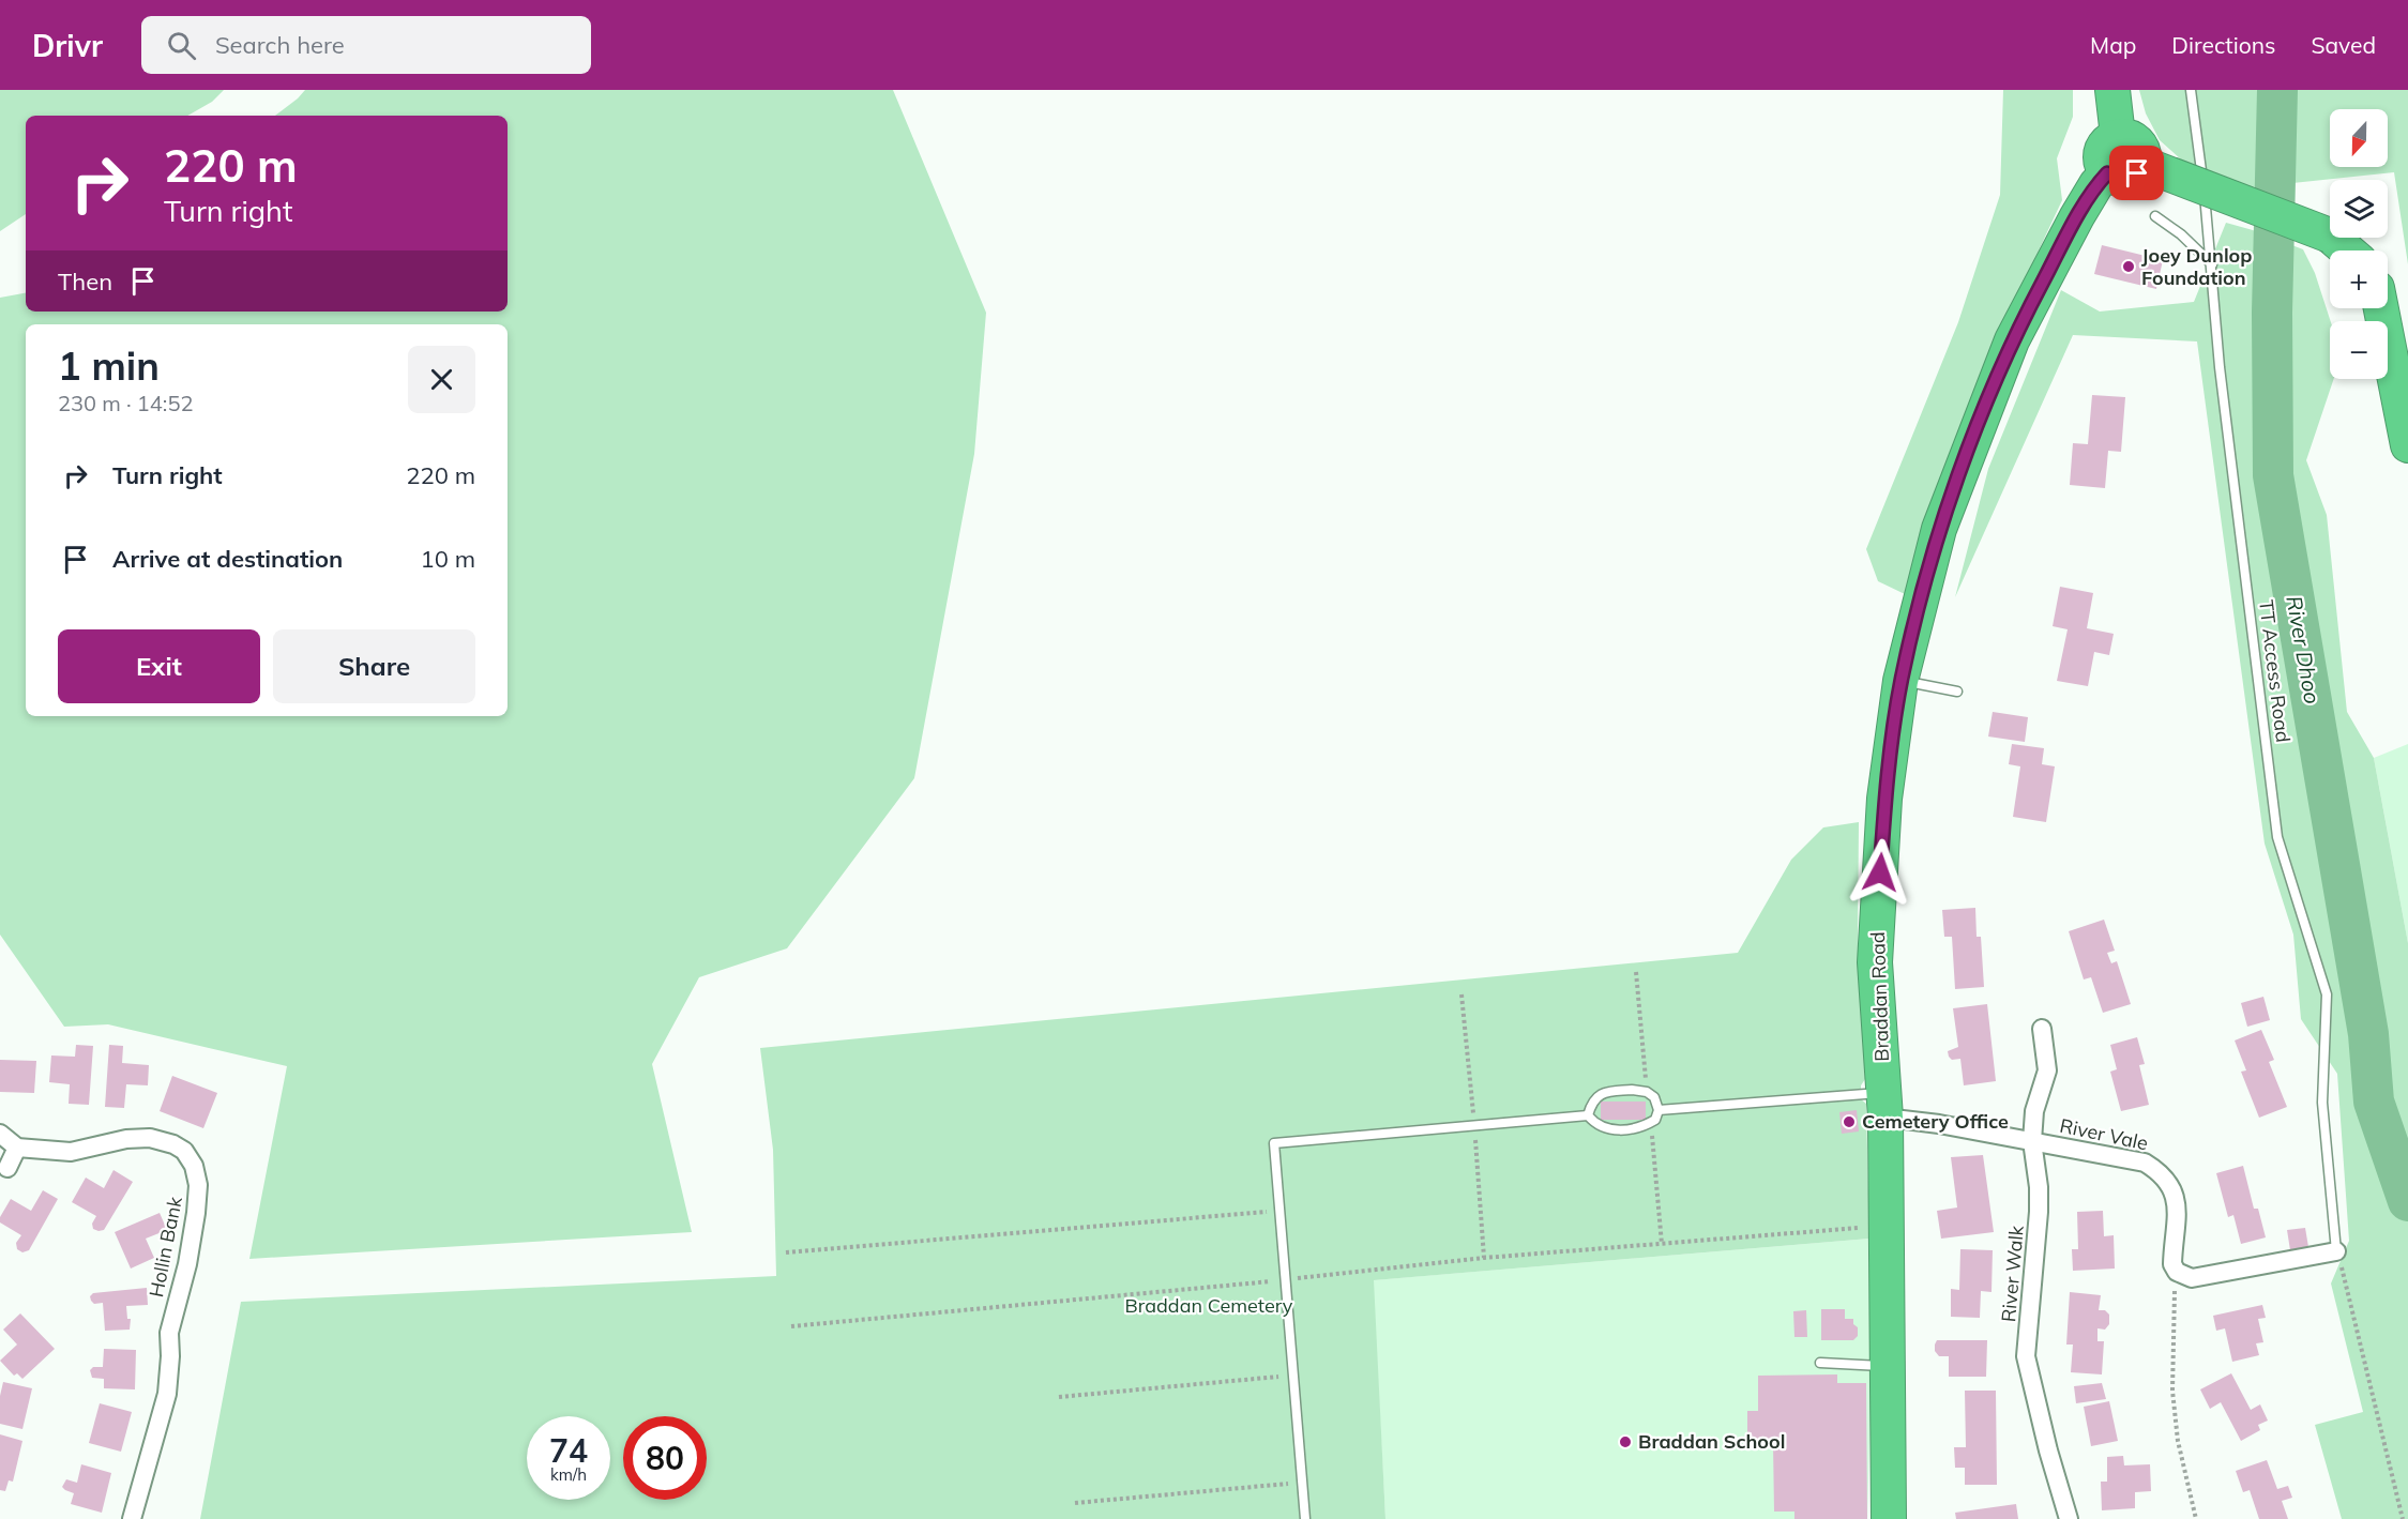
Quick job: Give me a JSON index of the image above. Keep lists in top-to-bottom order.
{
  "streets": {
    "highway": ["Braddan Road"],
    "street": ["River Vale", "Hollin Bank", "River Walk"],
    "lane": ["TT Access Road"]
  },
  "crossings": [
    ["Braddan Road", "River Vale"],
    ["River Vale", "River Walk"]
  ],
  "water": ["River Dhoo"],
  "parks": ["Braddan Cemetery"],
  "places": ["Joey Dunlop Foundation", "Cemetery Office", "Braddan School"],
  "north": "bottom",
  "page": {
    "header": "Drivr",
    "search": "Search here",
    "nav": ["Map", "Directions", "Saved"],
    "map_buttons": ["+", "−"],
    "turn": ["220 m", "Turn right"],
    "then": "Then",
    "heading": ["1 min", "230 m · 14:52"],
    "list": [
      {
        "name": "Turn right",
        "value": "220 m"
      },
      {
        "name": "Arrive at destination",
        "value": "10 m"
      }
    ],
    "buttons": ["Exit", "Share"],
    "speed": "74 km/h",
    "limit": "80"
  }
}
